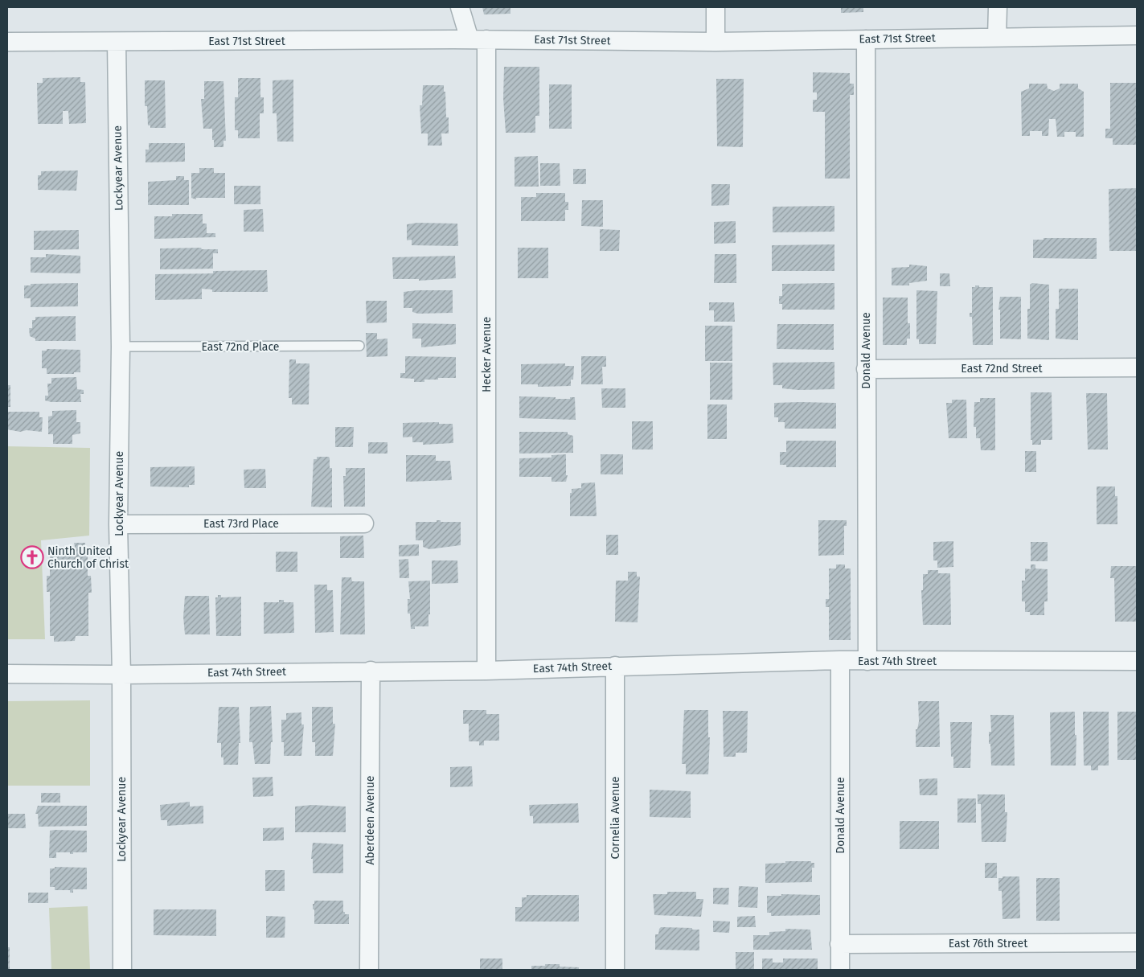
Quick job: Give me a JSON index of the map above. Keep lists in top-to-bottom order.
{
  "streets": {
    "street": [
      "East 71st Street",
      "Lockyear Avenue",
      "Donald Avenue",
      "Hecker Avenue",
      "East 72nd Street",
      "East 73rd Place",
      "East 74th Street",
      "Cornelia Avenue",
      "Aberdeen Avenue",
      "East 76th Street"
    ],
    "lane": ["East 72nd Place"]
  },
  "crossings": [
    ["East 71st Street", "Lockyear Avenue"],
    ["East 71st Street", "Donald Avenue"],
    ["East 71st Street", "Hecker Avenue"],
    ["Lockyear Avenue", "East 72nd Place"],
    ["Lockyear Avenue", "East 73rd Place"],
    ["Lockyear Avenue", "East 74th Street"],
    ["Donald Avenue", "East 72nd Street"],
    ["Donald Avenue", "East 74th Street"],
    ["Donald Avenue", "East 76th Street"],
    ["Hecker Avenue", "East 74th Street"],
    ["East 74th Street", "Cornelia Avenue"],
    ["East 74th Street", "Aberdeen Avenue"]
  ],
  "places": {
    "church": ["Ninth United Church of Christ"]
  }
}
